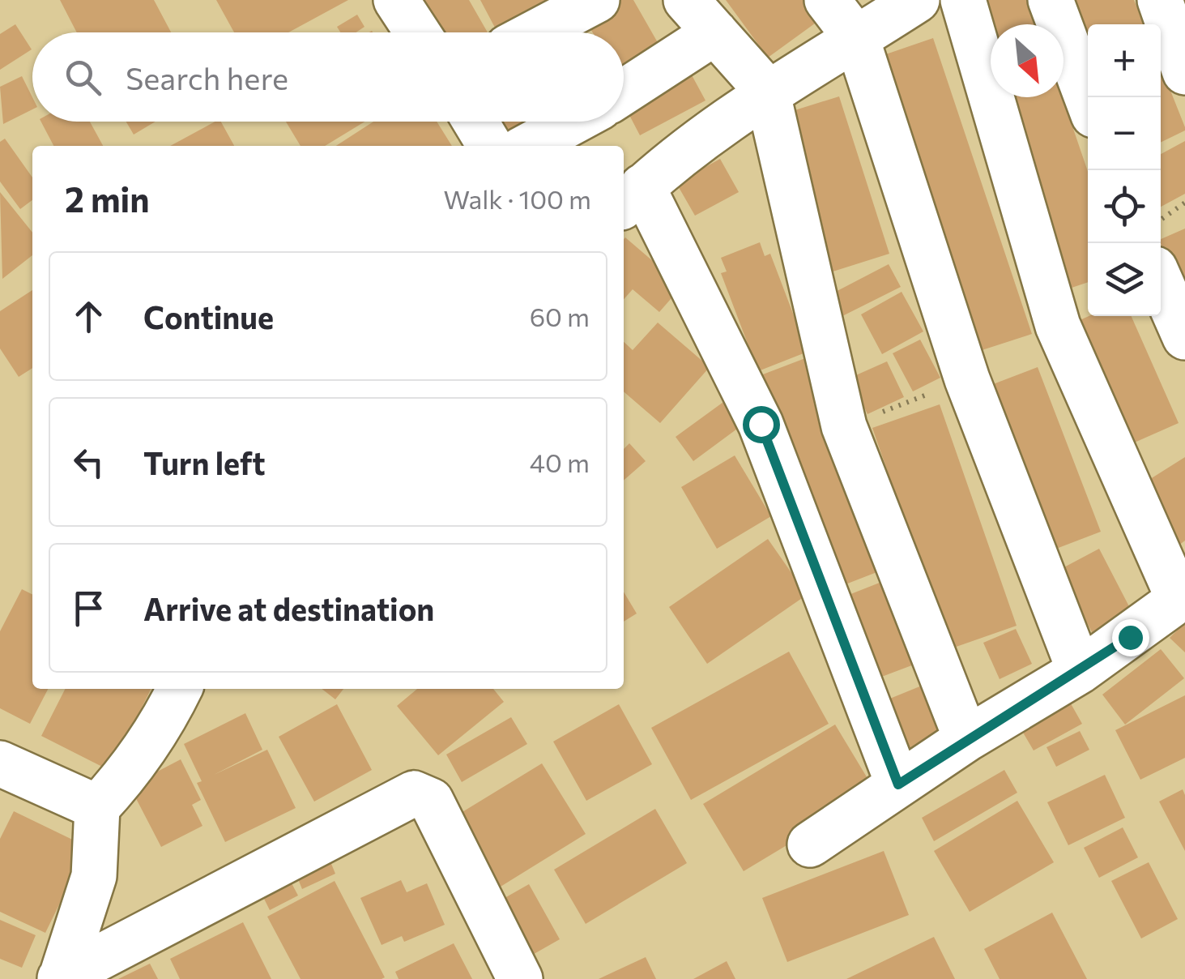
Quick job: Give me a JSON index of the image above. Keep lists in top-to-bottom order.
{
  "north": "bottom right",
  "page": {
    "map_buttons": ["+", "−"],
    "search": "Search here",
    "heading": ["2 min", "Walk · 100 m"],
    "list": [
      ["Continue", "60 m"],
      ["Turn left", "40 m"],
      "Arrive at destination"
    ]
  }
}
